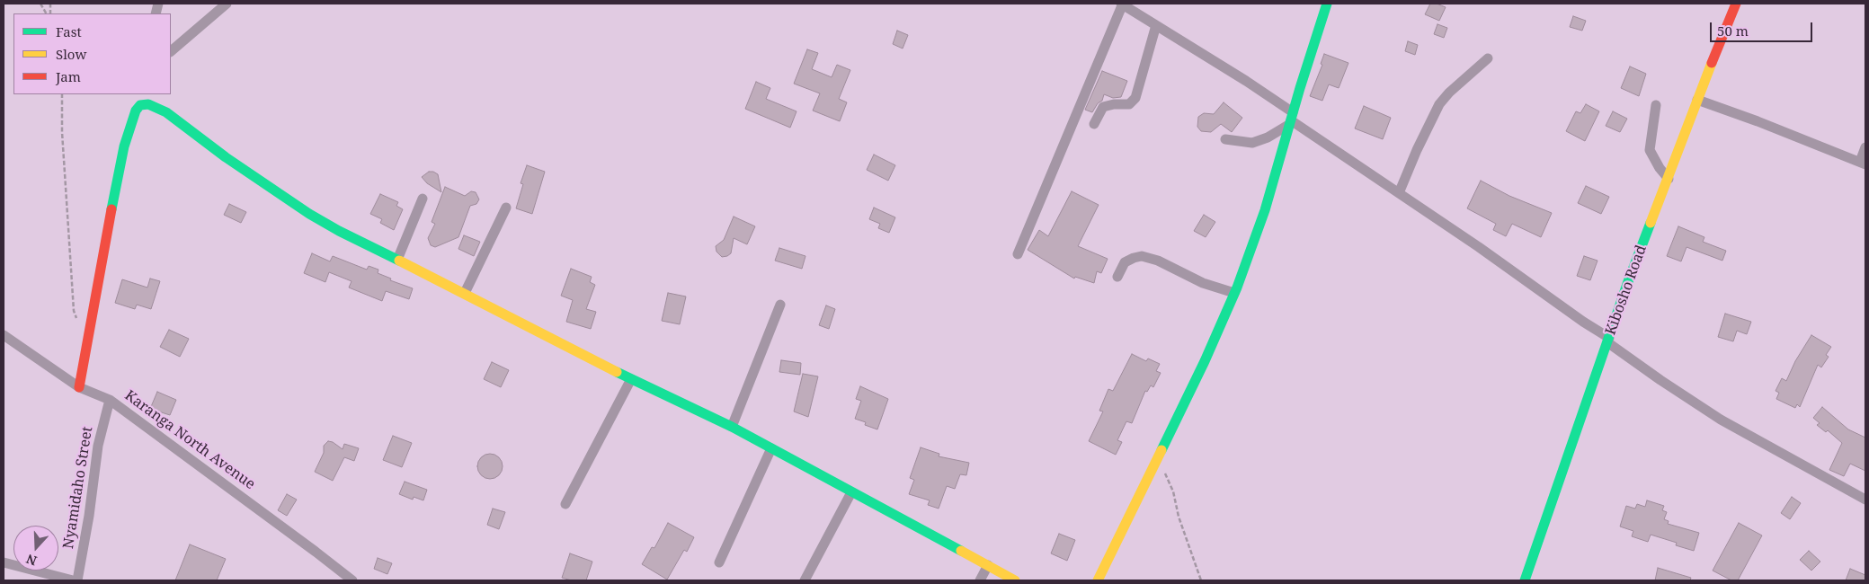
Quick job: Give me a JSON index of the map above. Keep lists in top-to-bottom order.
{
  "streets": {
    "street": ["Kibosho Road", "Karanga North Avenue", "Nyamidaho Street"]
  },
  "crossings": [
    ["Karanga North Avenue", "Nyamidaho Street"]
  ],
  "legend": ["Fast", "Slow", "Jam"],
  "scale_bar": "50 m",
  "north": "bottom"
}
